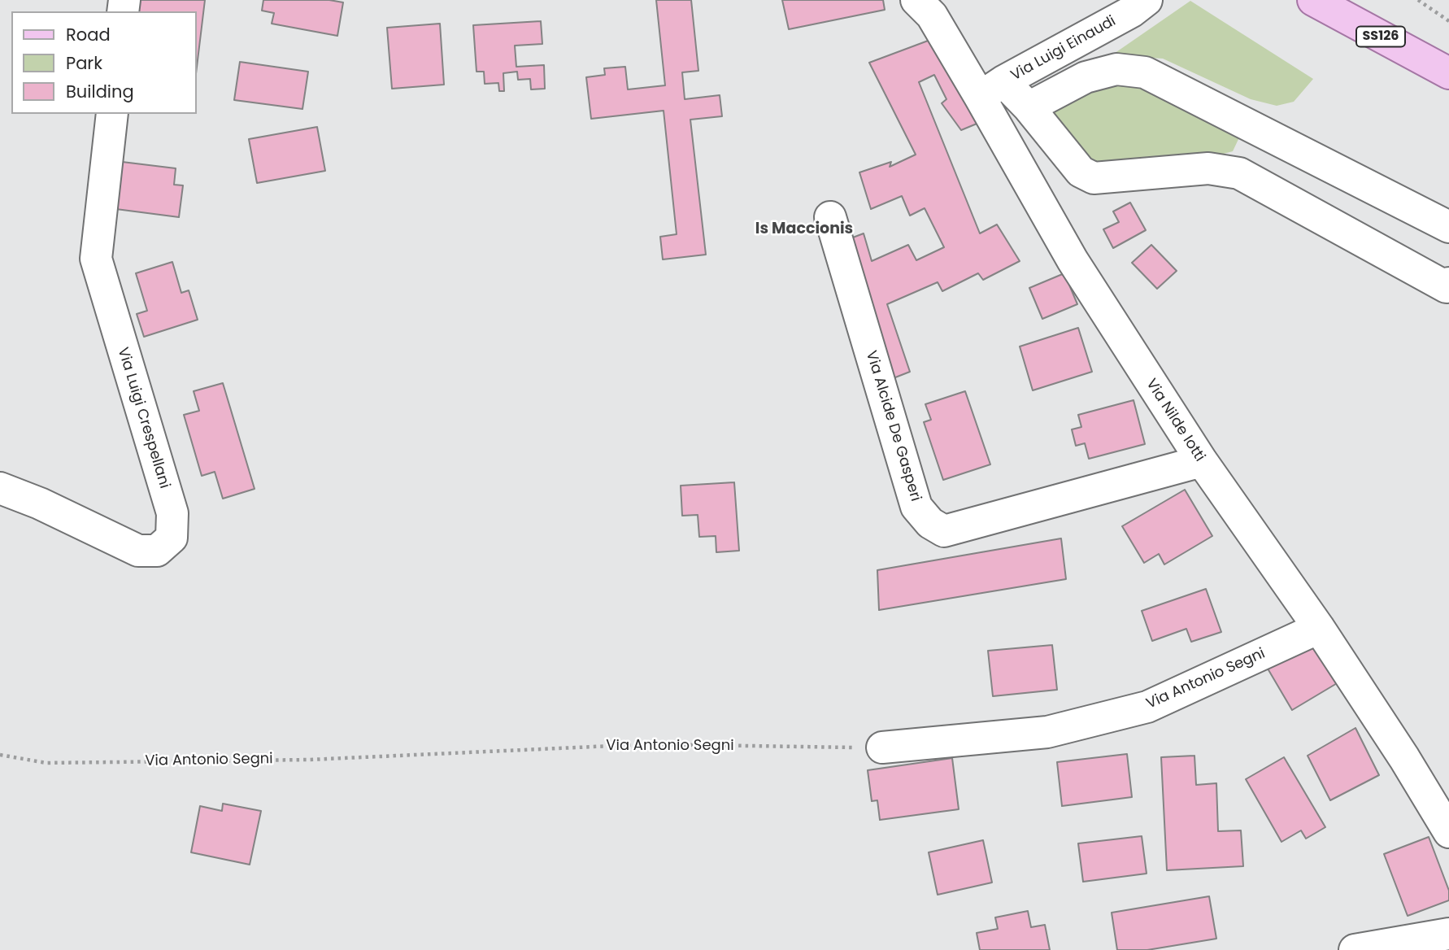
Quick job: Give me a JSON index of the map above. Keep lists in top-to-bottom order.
{
  "streets": {
    "main road": ["SS126"],
    "street": [
      "Via Luigi Einaudi",
      "Via Luigi Crespellani",
      "Via Nilde Iotti",
      "Via Alcide De Gasperi",
      "Via Antonio Segni"
    ]
  },
  "crossings": [
    ["Via Luigi Einaudi", "Via Nilde Iotti"],
    ["Via Nilde Iotti", "Via Alcide De Gasperi"],
    ["Via Nilde Iotti", "Via Antonio Segni"]
  ],
  "districts": ["Is Maccionis"],
  "legend": ["Road", "Park", "Building"]
}
